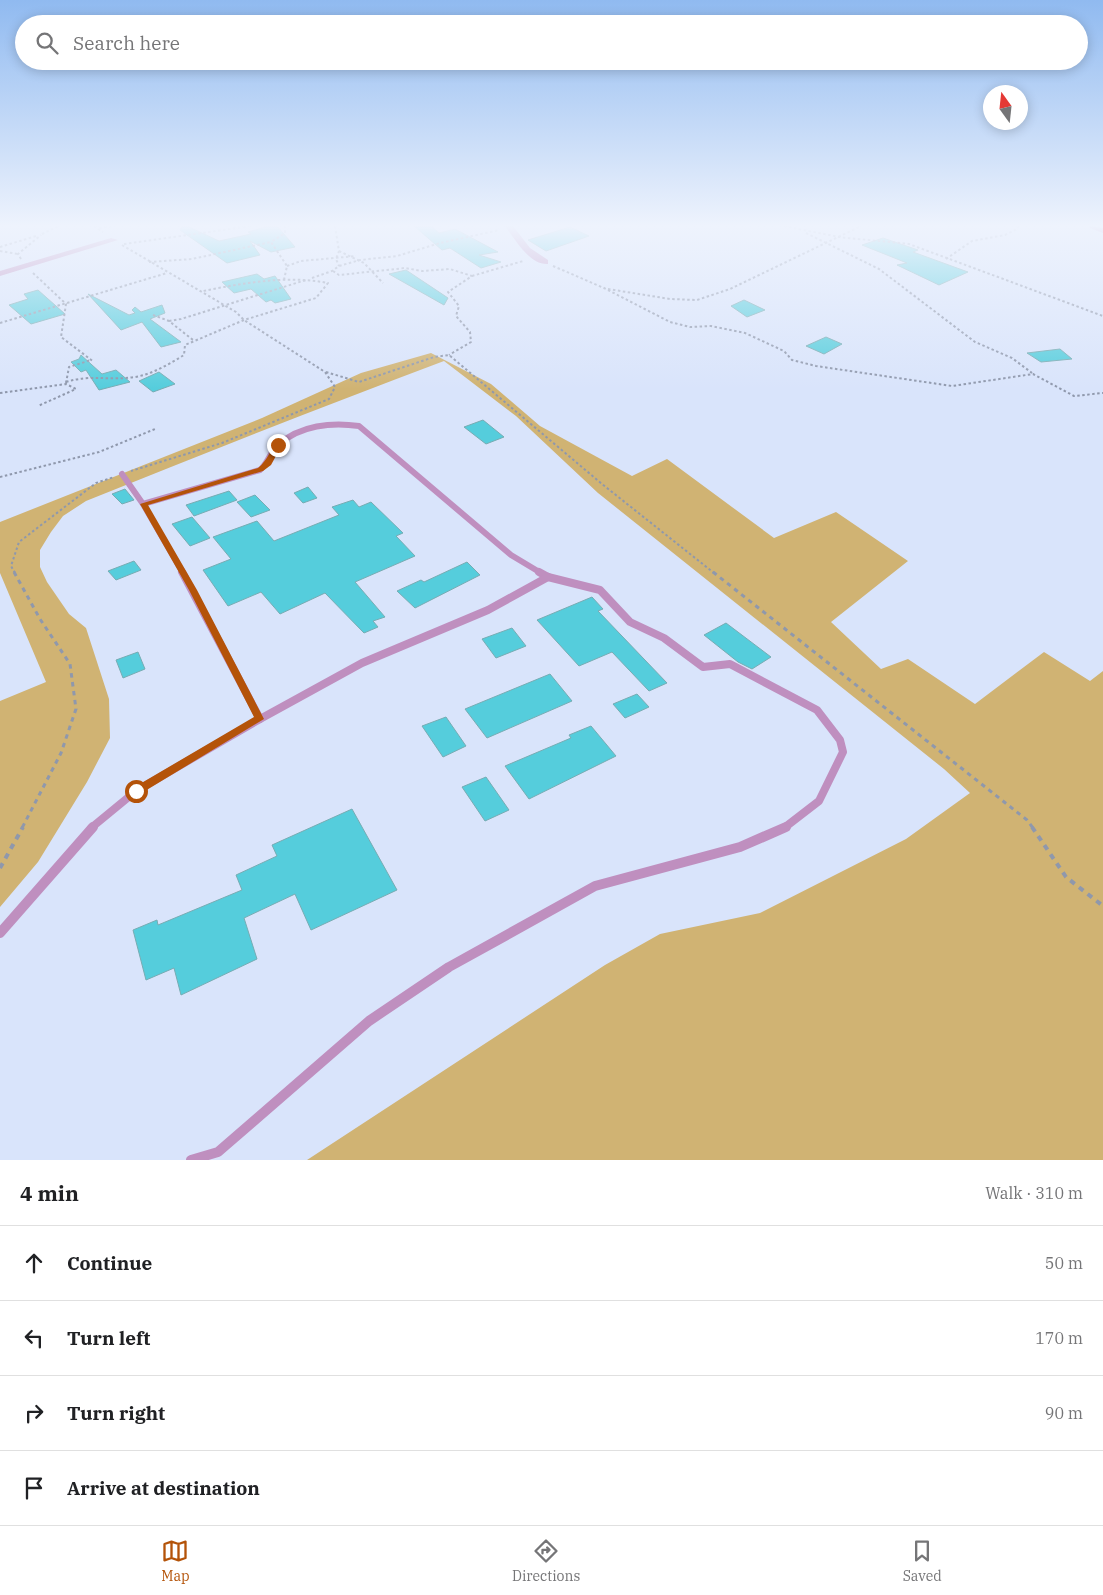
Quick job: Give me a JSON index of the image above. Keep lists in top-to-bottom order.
{
  "north": "top",
  "page": {
    "search": "Search here",
    "heading": ["4 min", "Walk · 310 m"],
    "list": [
      ["Continue", "50 m"],
      ["Turn left", "170 m"],
      ["Turn right", "90 m"],
      "Arrive at destination"
    ],
    "nav": ["Map", "Directions", "Saved"]
  }
}
